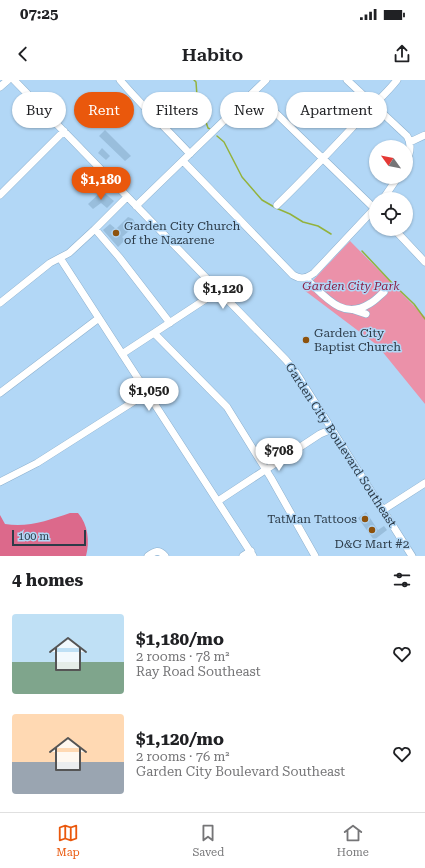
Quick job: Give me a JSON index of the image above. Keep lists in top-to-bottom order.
{
  "streets": {
    "street": ["Garden City Boulevard Southeast"]
  },
  "parks": ["Garden City Park"],
  "places": [
    "Garden City Church of the Nazarene",
    "Garden City Baptist Church",
    "TatMan Tattoos",
    "D&G Mart #2"
  ],
  "scale_bar": "100 m",
  "north": "top left",
  "page": {
    "status": "07:25",
    "header": "Habito",
    "chip": [
      "Buy",
      "Rent",
      "Filters",
      "New",
      "Apartment"
    ],
    "price": [
      "$1,180",
      "$1,120",
      "$1,050",
      "$708"
    ],
    "scale": "100 m",
    "heading": "4 homes",
    "list": [
      {
        "name": "$1,180/mo",
        "note": "2 rooms · 78 m² · Ray Road Southeast"
      },
      {
        "name": "$1,120/mo",
        "note": "2 rooms · 76 m² · Garden City Boulevard Southeast"
      }
    ],
    "tabs": ["Map", "Saved", "Home"]
  }
}
